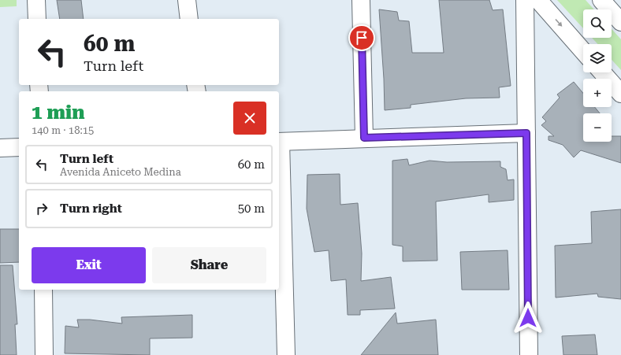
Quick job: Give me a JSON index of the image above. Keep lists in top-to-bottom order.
{
  "page": {
    "map_buttons": ["+", "−"],
    "turn": ["60 m", "Turn left"],
    "heading": ["1 min", "140 m · 18:15"],
    "list": [
      {
        "name": "Turn left",
        "note": "Avenida Aniceto Medina",
        "value": "60 m"
      },
      {
        "name": "Turn right",
        "value": "50 m"
      }
    ],
    "buttons": ["Exit", "Share"]
  }
}
